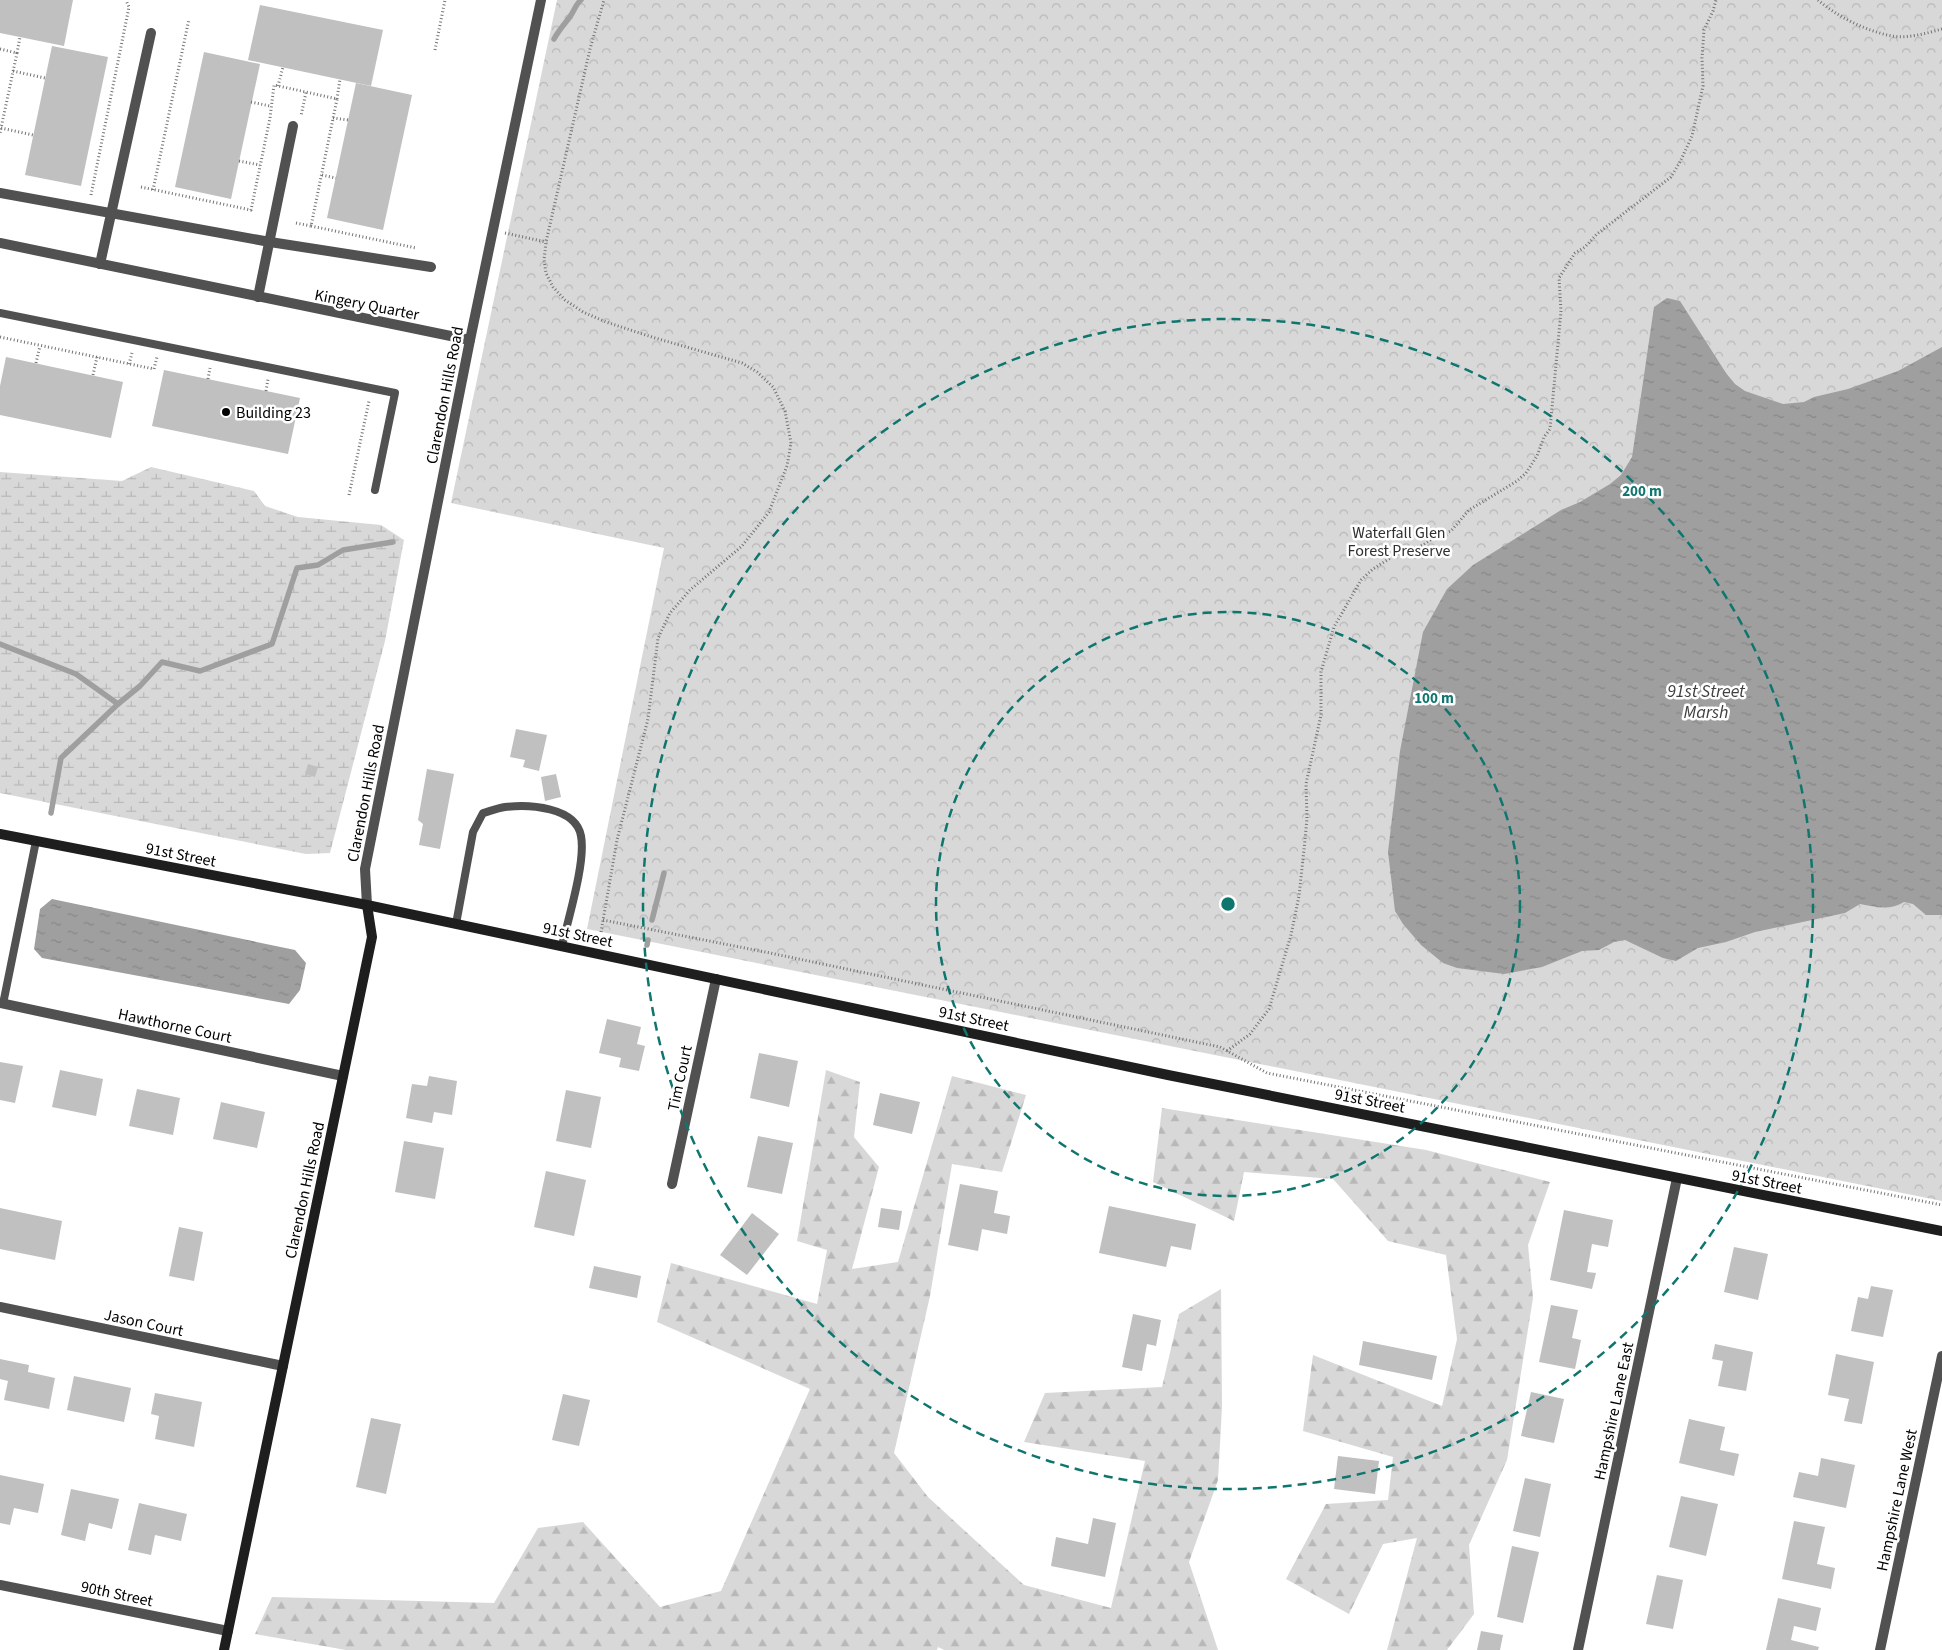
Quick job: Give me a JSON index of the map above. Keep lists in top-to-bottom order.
{
  "streets": {
    "main road": ["Clarendon Hills Road", "91st Street"],
    "street": [
      "Kingery Quarter",
      "Hawthorne Court",
      "Tim Court",
      "Jason Court",
      "Hampshire Lane East",
      "Hampshire Lane West",
      "90th Street"
    ]
  },
  "crossings": [
    ["Kingery Quarter", "Clarendon Hills Road"],
    ["Clarendon Hills Road", "91st Street"],
    ["Clarendon Hills Road", "Hawthorne Court"],
    ["Clarendon Hills Road", "Jason Court"],
    ["Clarendon Hills Road", "90th Street"],
    ["91st Street", "Tim Court"],
    ["91st Street", "Hampshire Lane East"]
  ],
  "water": ["91st Street Marsh"],
  "parks": ["Waterfall Glen Forest Preserve"],
  "places": ["Building 23"],
  "rings": ["200 m", "100 m"]
}
